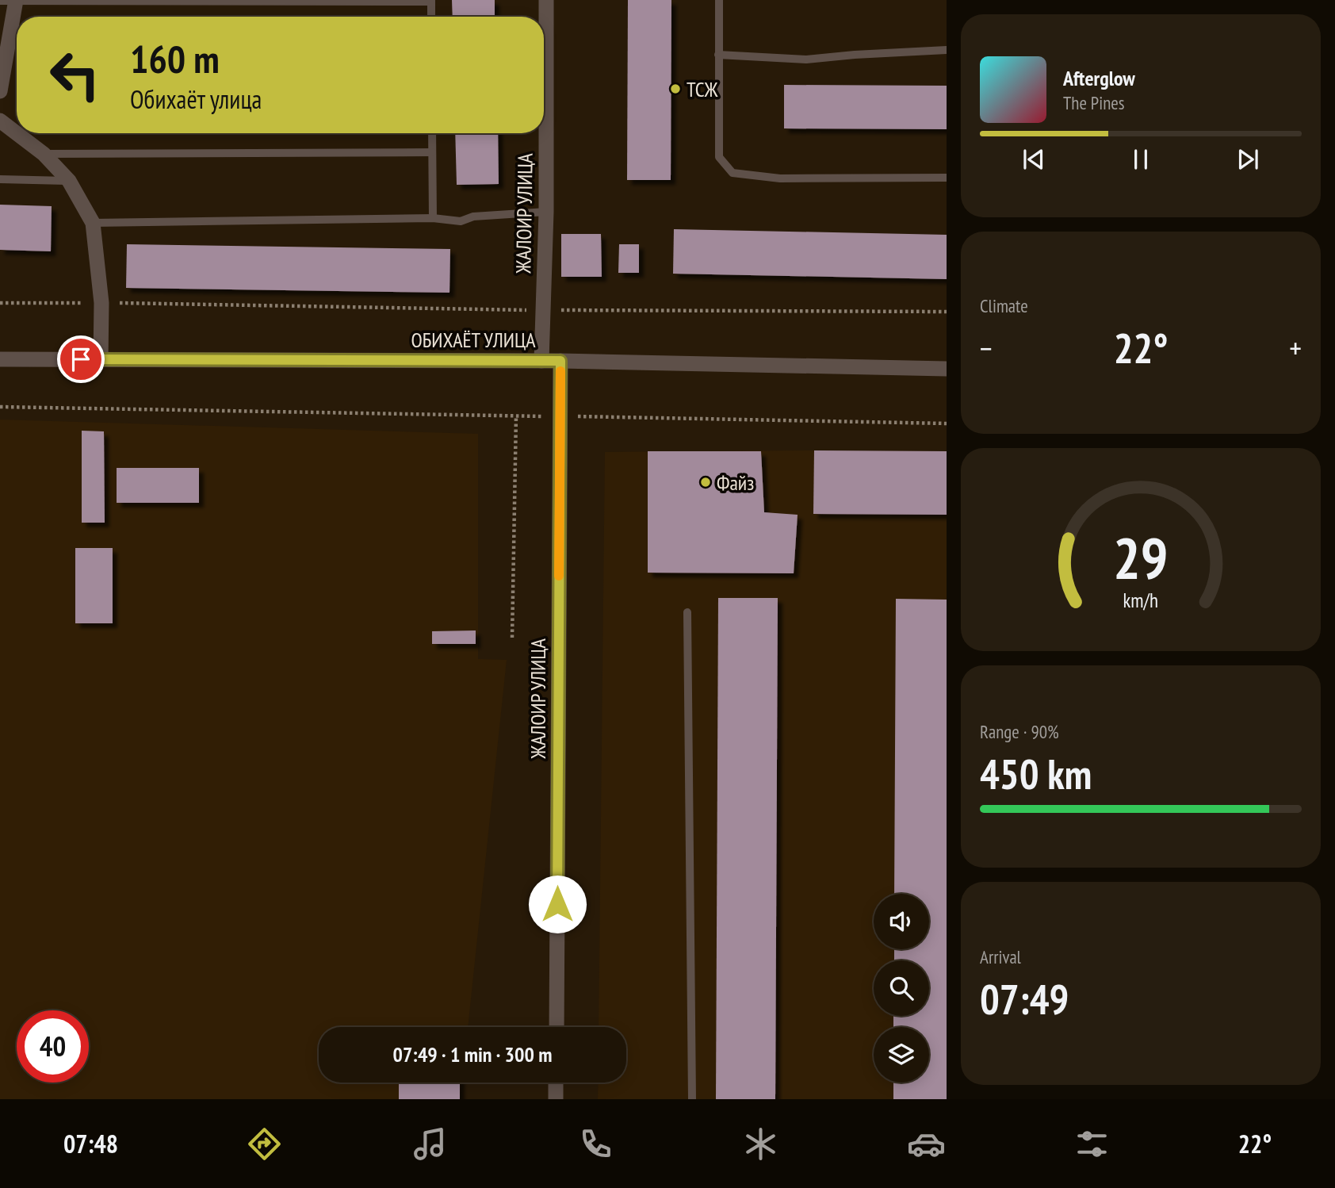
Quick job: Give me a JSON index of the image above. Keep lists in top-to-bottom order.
{
  "streets": {
    "street": ["ЖАЛОИР УЛИЦА", "ОБИХАЁТ УЛИЦА"]
  },
  "crossings": [
    ["ЖАЛОИР УЛИЦА", "ОБИХАЁТ УЛИЦА"]
  ],
  "places": ["ТСЖ", "Файз"],
  "page": {
    "turn": ["160 m", "Обихаёт улица"],
    "song": ["Afterglow", "The Pines"],
    "tile": [
      "Climate",
      ["Range · 90%", "450 km"],
      ["Arrival", "07:49"]
    ],
    "heat": ["−", "22°", "+"],
    "limit": "40",
    "trip": "07:49 · 1 min · 300 m",
    "tabs": ["07:48", "22°"],
    "gauge": ["29", "km/h"]
  }
}
